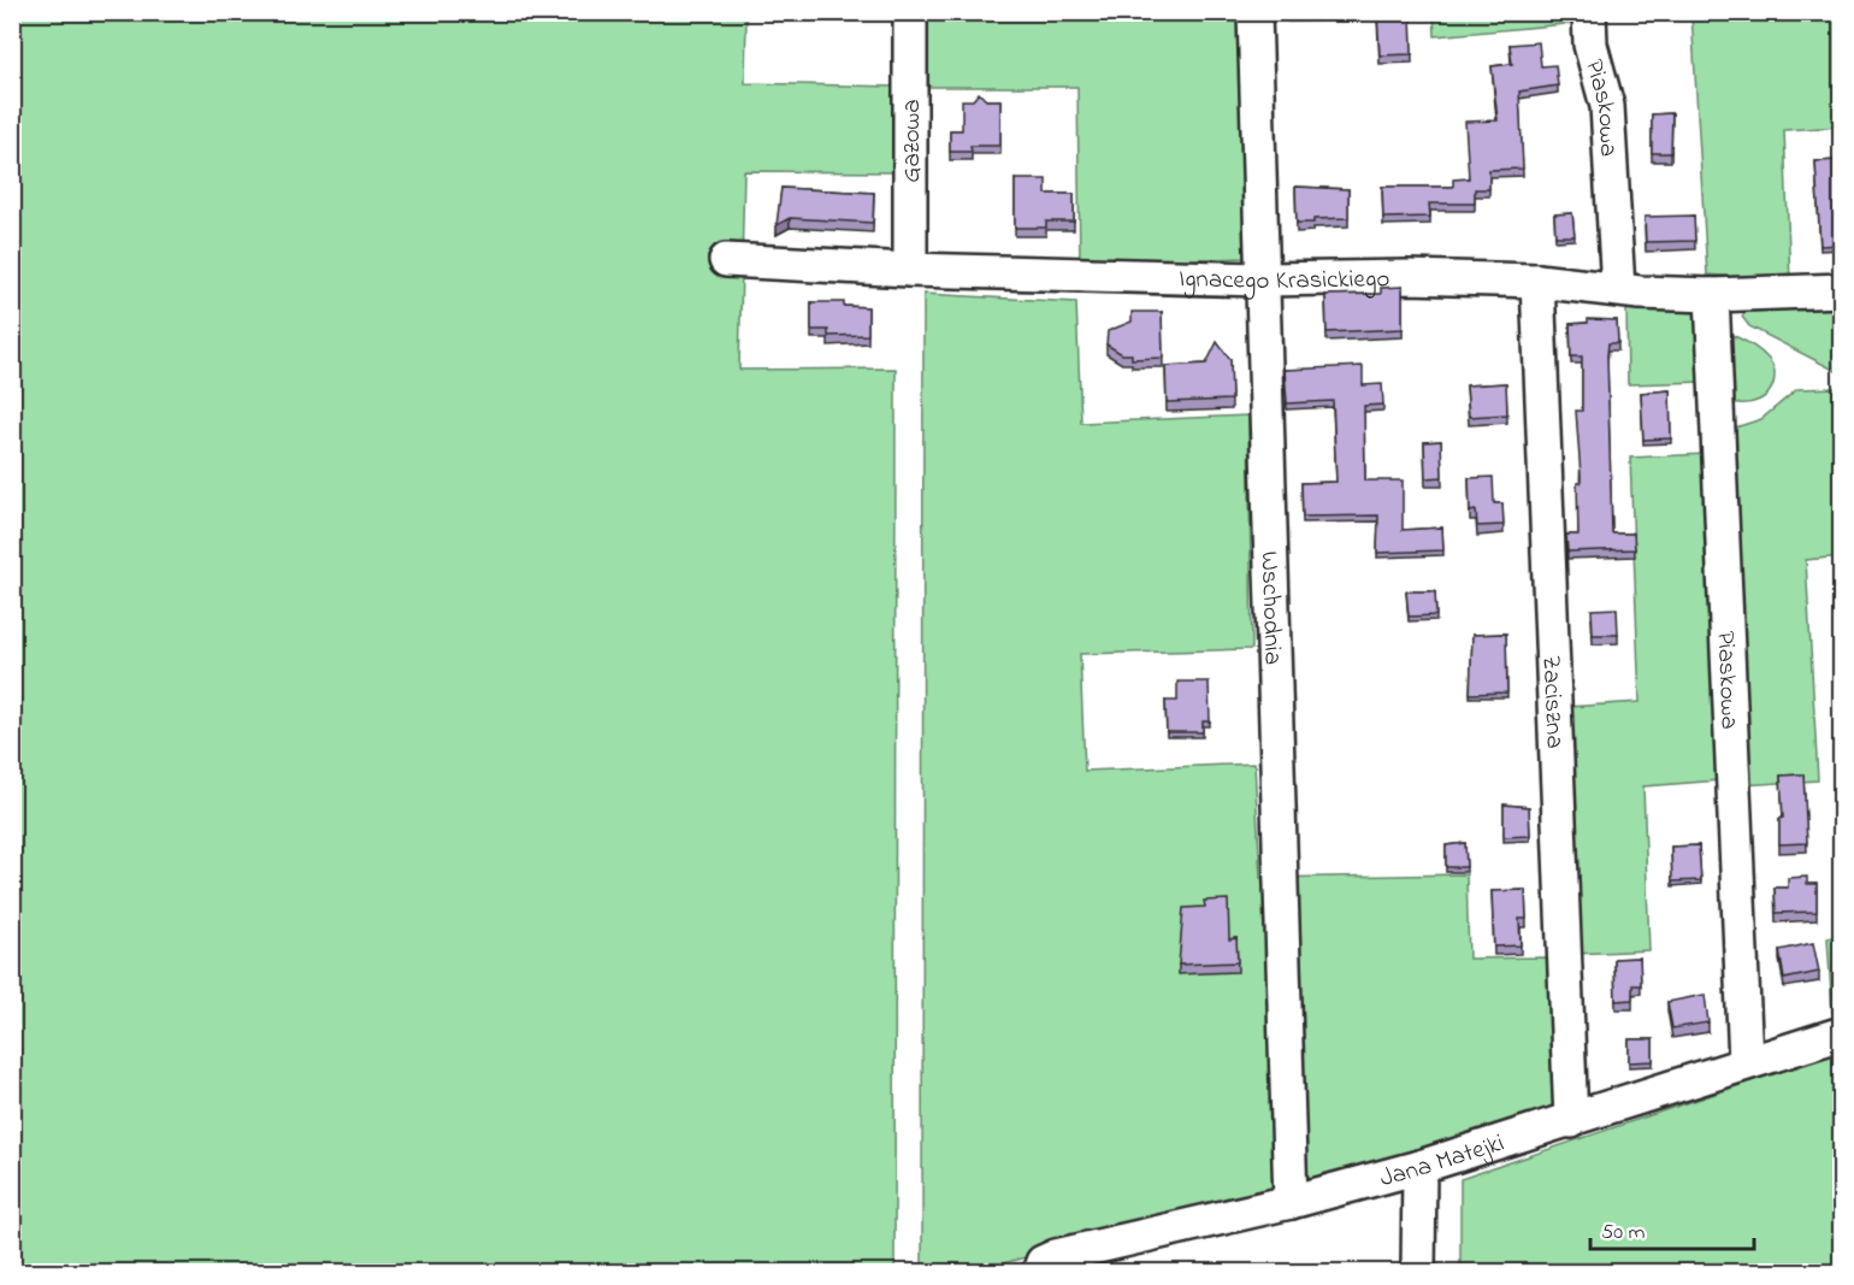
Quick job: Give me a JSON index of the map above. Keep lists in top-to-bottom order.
{
  "streets": {
    "street": [
      "Piaskowa",
      "Gazowa",
      "Ignacego Krasickiego",
      "Wschodnia",
      "Zaciszna",
      "Jana Matejki"
    ]
  },
  "crossings": [
    ["Piaskowa", "Ignacego Krasickiego"],
    ["Piaskowa", "Jana Matejki"],
    ["Gazowa", "Ignacego Krasickiego"],
    ["Ignacego Krasickiego", "Wschodnia"],
    ["Ignacego Krasickiego", "Zaciszna"],
    ["Wschodnia", "Jana Matejki"],
    ["Zaciszna", "Jana Matejki"]
  ],
  "scale_bar": "50 m"
}
